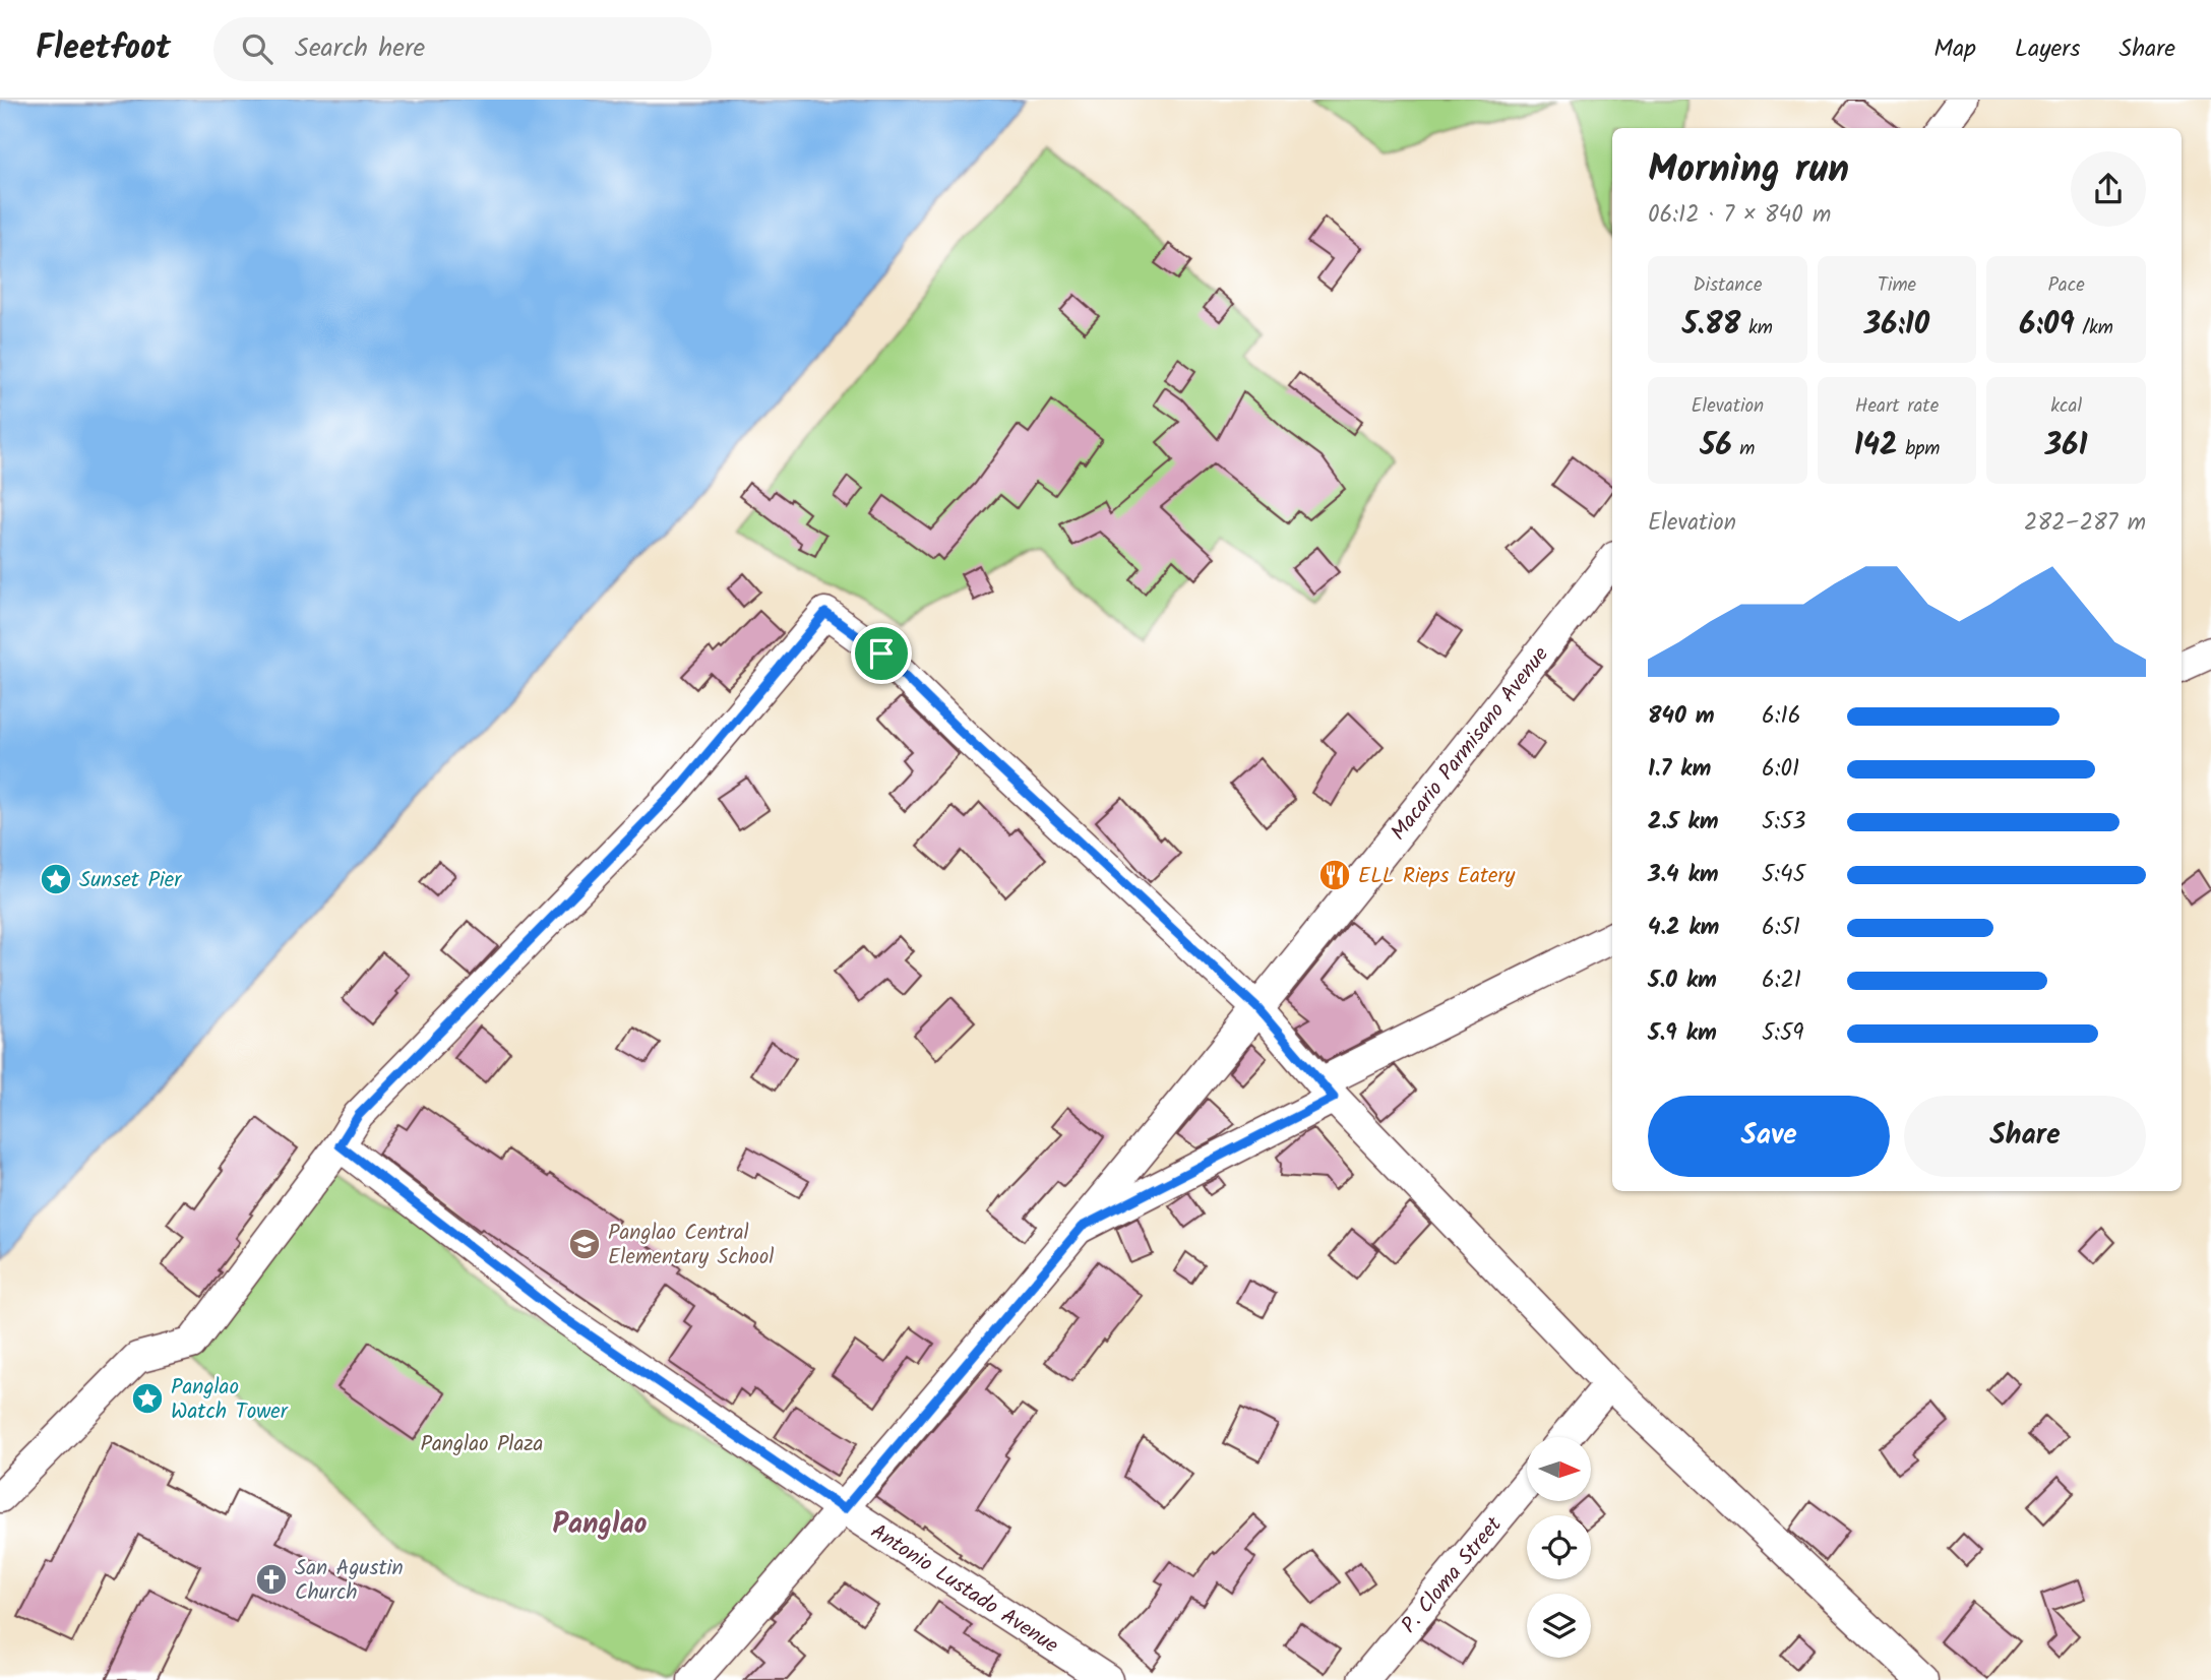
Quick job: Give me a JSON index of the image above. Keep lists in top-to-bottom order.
{
  "streets": {
    "street": ["Macario Parmisano Avenue", "P. Cloma Street", "Antonio Lustado Avenue"]
  },
  "crossings": [
    ["Macario Parmisano Avenue", "Antonio Lustado Avenue"]
  ],
  "districts": ["Panglao"],
  "parks": ["Panglao Plaza"],
  "places": {
    "restaurant": ["ELL Rieps Eatery"],
    "place": ["Sunset Pier", "Panglao Watch Tower"],
    "school or university": ["Panglao Central Elementary School"],
    "church": ["San Agustin Church"]
  },
  "north": "right",
  "page": {
    "header": "Fleetfoot",
    "search": "Search here",
    "nav": ["Map", "Layers", "Share"],
    "heading": ["Morning run", "06:12 · 7 × 840 m"],
    "stats": [
      ["Distance", "5.88 km"],
      ["Time", "36:10"],
      ["Pace", "6:09 /km"],
      ["Elevation", "56 m"],
      ["Heart rate", "142 bpm"],
      ["kcal", "361"]
    ],
    "chart": ["Elevation", "282–287 m"],
    "list": [
      {
        "name": "840 m",
        "note": "6:16"
      },
      {
        "name": "1.7 km",
        "note": "6:01"
      },
      {
        "name": "2.5 km",
        "note": "5:53"
      },
      {
        "name": "3.4 km",
        "note": "5:45"
      },
      {
        "name": "4.2 km",
        "note": "6:51"
      },
      {
        "name": "5.0 km",
        "note": "6:21"
      },
      {
        "name": "5.9 km",
        "note": "5:59"
      }
    ],
    "buttons": ["Save", "Share"]
  }
}
